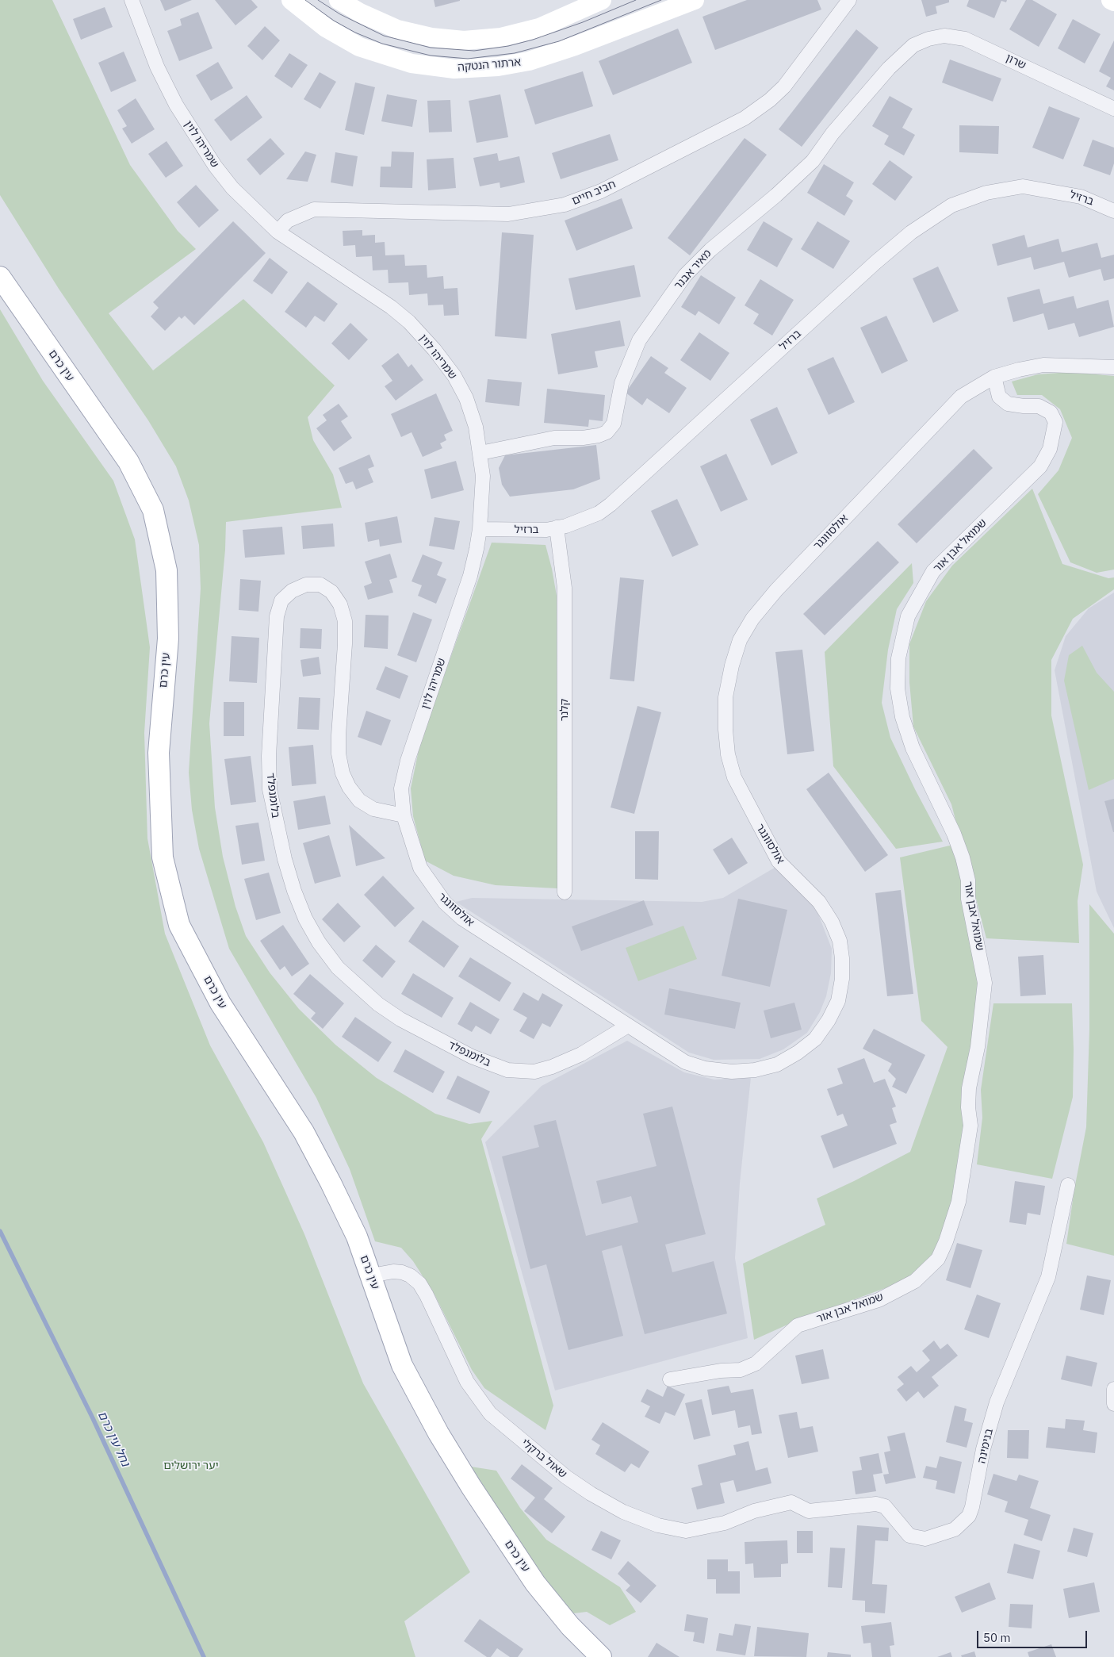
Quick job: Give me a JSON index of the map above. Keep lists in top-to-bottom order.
{
  "streets": {
    "main road": ["ארתור הנטקה", "עין כרם"],
    "street": [
      "שרון",
      "שמריהו לוין",
      "חביב חיים",
      "ברזיל",
      "מאיר אבנר",
      "אולסוונגר",
      "שמואל אבן אור",
      "קלנר",
      "בלומנפלד",
      "בנימינה",
      "שאול ברקלי"
    ]
  },
  "crossings": [
    ["שרון", "מאיר אבנר"],
    ["שמריהו לוין", "חביב חיים"],
    ["שמריהו לוין", "ברזיל"],
    ["שמריהו לוין", "מאיר אבנר"],
    ["שמריהו לוין", "אולסוונגר"],
    ["שמריהו לוין", "בלומנפלד"],
    ["ברזיל", "קלנר"],
    ["עין כרם", "שאול ברקלי"],
    ["אולסוונגר", "שמואל אבן אור"],
    ["אולסוונגר", "בלומנפלד"],
    ["בנימינה", "שאול ברקלי"]
  ],
  "water": ["נחל עין כרם"],
  "parks": ["יער ירושלים"],
  "scale_bar": "50 m"
}
